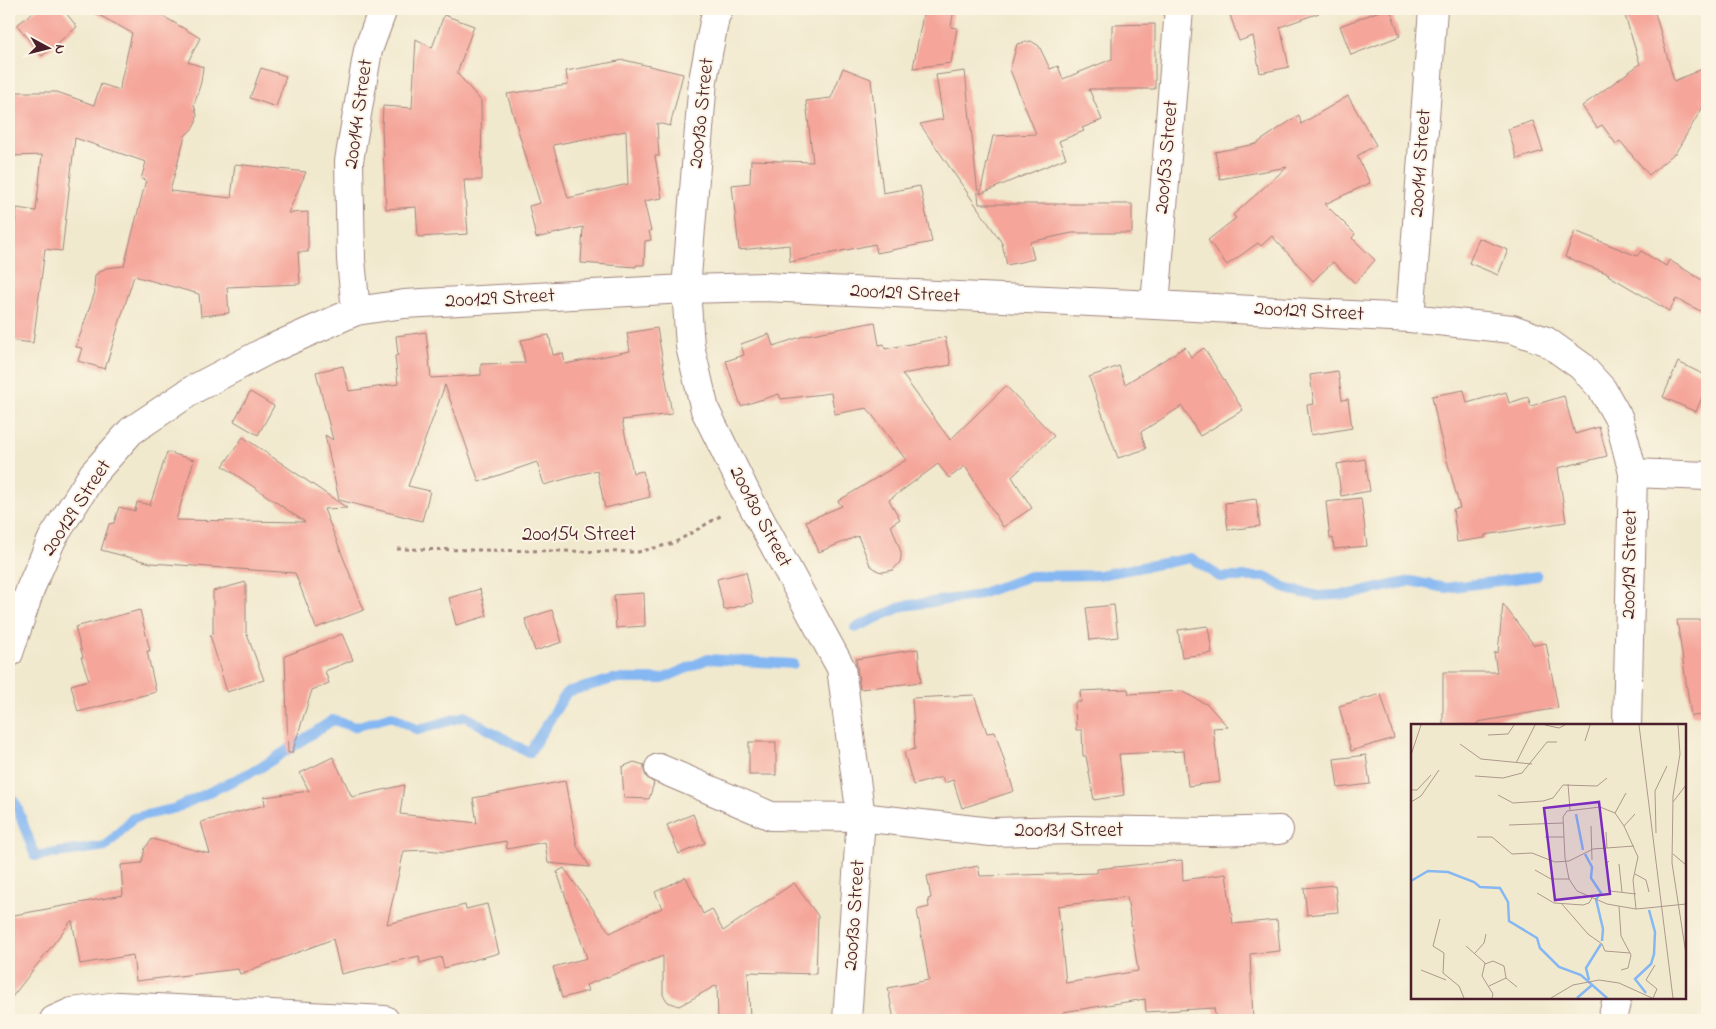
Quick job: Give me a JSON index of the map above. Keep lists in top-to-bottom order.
{
  "streets": {
    "street": [
      "200130 Street",
      "200144 Street",
      "200153 Street",
      "200141 Street",
      "200129 Street",
      "200131 Street"
    ],
    "path": ["200154 Street"]
  },
  "crossings": [
    ["200130 Street", "200129 Street"],
    ["200130 Street", "200154 Street"],
    ["200130 Street", "200131 Street"],
    ["200144 Street", "200129 Street"],
    ["200153 Street", "200129 Street"],
    ["200141 Street", "200129 Street"]
  ],
  "north": "right"
}
